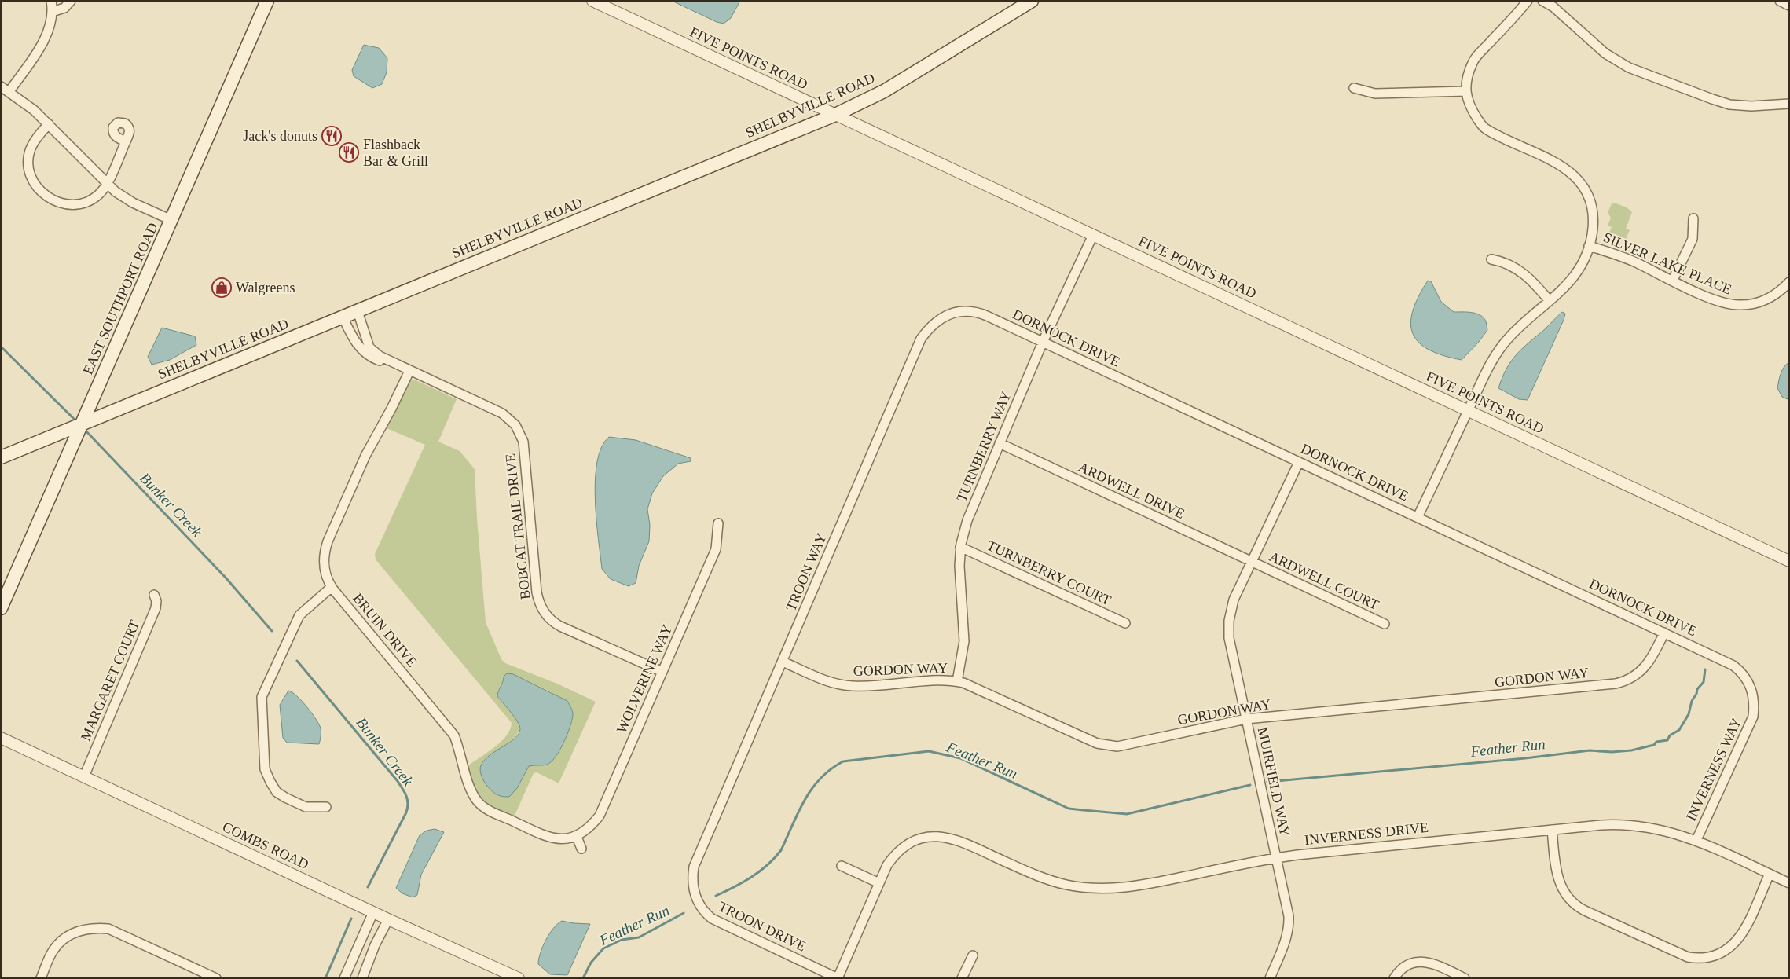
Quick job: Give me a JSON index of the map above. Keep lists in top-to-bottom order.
{
  "streets": {
    "main road": ["SHELBYVILLE ROAD", "EAST SOUTHPORT ROAD"],
    "street": [
      "FIVE POINTS ROAD",
      "SILVER LAKE PLACE",
      "DORNOCK DRIVE",
      "TURNBERRY WAY",
      "ARDWELL DRIVE",
      "BOBCAT TRAIL DRIVE",
      "TROON WAY",
      "TURNBERRY COURT",
      "ARDWELL COURT",
      "BRUIN DRIVE",
      "GORDON WAY",
      "WOLVERINE WAY",
      "MARGARET COURT",
      "INVERNESS WAY",
      "MUIRFIELD WAY",
      "INVERNESS DRIVE",
      "COMBS ROAD",
      "TROON DRIVE"
    ]
  },
  "crossings": [
    ["FIVE POINTS ROAD", "SHELBYVILLE ROAD"],
    ["FIVE POINTS ROAD", "TURNBERRY WAY"],
    ["SHELBYVILLE ROAD", "EAST SOUTHPORT ROAD"],
    ["SHELBYVILLE ROAD", "BOBCAT TRAIL DRIVE"],
    ["DORNOCK DRIVE", "TURNBERRY WAY"],
    ["DORNOCK DRIVE", "TROON WAY"],
    ["DORNOCK DRIVE", "GORDON WAY"],
    ["DORNOCK DRIVE", "INVERNESS WAY"],
    ["DORNOCK DRIVE", "MUIRFIELD WAY"],
    ["TURNBERRY WAY", "ARDWELL DRIVE"],
    ["TURNBERRY WAY", "TURNBERRY COURT"],
    ["TURNBERRY WAY", "GORDON WAY"],
    ["ARDWELL DRIVE", "ARDWELL COURT"],
    ["ARDWELL DRIVE", "MUIRFIELD WAY"],
    ["BOBCAT TRAIL DRIVE", "BRUIN DRIVE"],
    ["BOBCAT TRAIL DRIVE", "WOLVERINE WAY"],
    ["TROON WAY", "GORDON WAY"],
    ["TROON WAY", "TROON DRIVE"],
    ["ARDWELL COURT", "MUIRFIELD WAY"],
    ["BRUIN DRIVE", "WOLVERINE WAY"],
    ["GORDON WAY", "MUIRFIELD WAY"],
    ["MARGARET COURT", "COMBS ROAD"],
    ["INVERNESS WAY", "INVERNESS DRIVE"],
    ["MUIRFIELD WAY", "INVERNESS DRIVE"],
    ["INVERNESS DRIVE", "TROON DRIVE"]
  ],
  "water": ["Bunker Creek", "Feather Run"],
  "places": {
    "restaurant": ["Jack's donuts", "Flashback Bar & Grill"],
    "shop": ["Walgreens"]
  }
}
